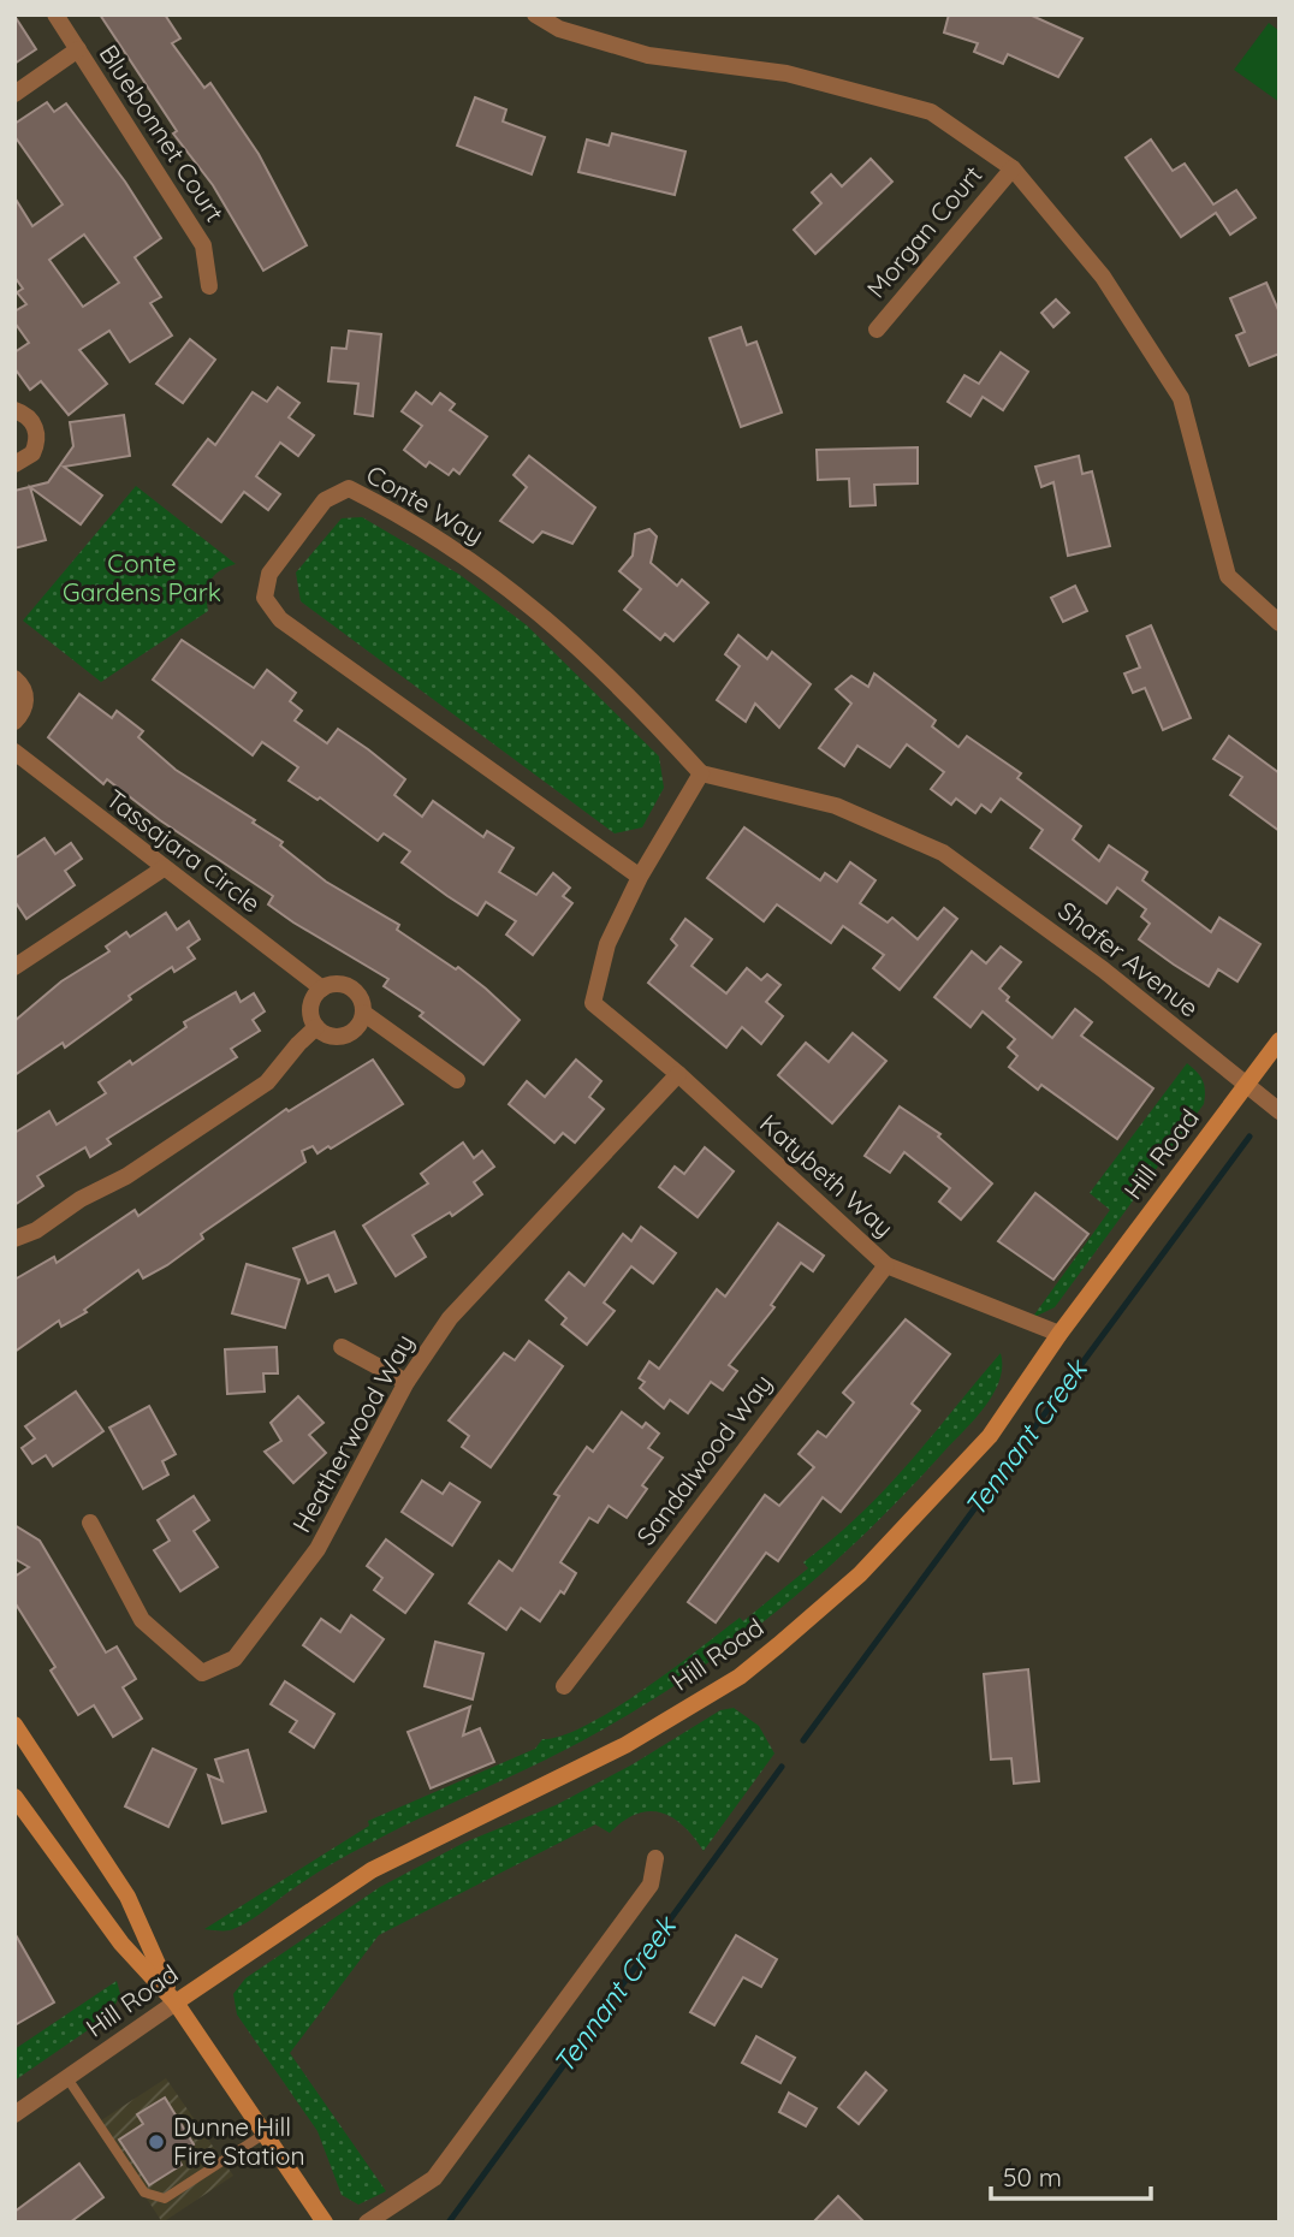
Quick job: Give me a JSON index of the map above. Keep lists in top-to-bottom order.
{
  "streets": {
    "main road": ["Hill Road"],
    "street": [
      "Bluebonnet Court",
      "Morgan Court",
      "Conte Way",
      "Tassajara Circle",
      "Shafer Avenue",
      "Katybeth Way",
      "Heatherwood Way",
      "Sandalwood Way"
    ]
  },
  "crossings": [
    ["Conte Way", "Shafer Avenue"],
    ["Conte Way", "Katybeth Way"],
    ["Shafer Avenue", "Hill Road"],
    ["Hill Road", "Katybeth Way"],
    ["Katybeth Way", "Heatherwood Way"],
    ["Katybeth Way", "Sandalwood Way"]
  ],
  "water": ["Tennant Creek"],
  "parks": ["Conte Gardens Park"],
  "places": ["Dunne Hill Fire Station"],
  "scale_bar": "50 m"
}
